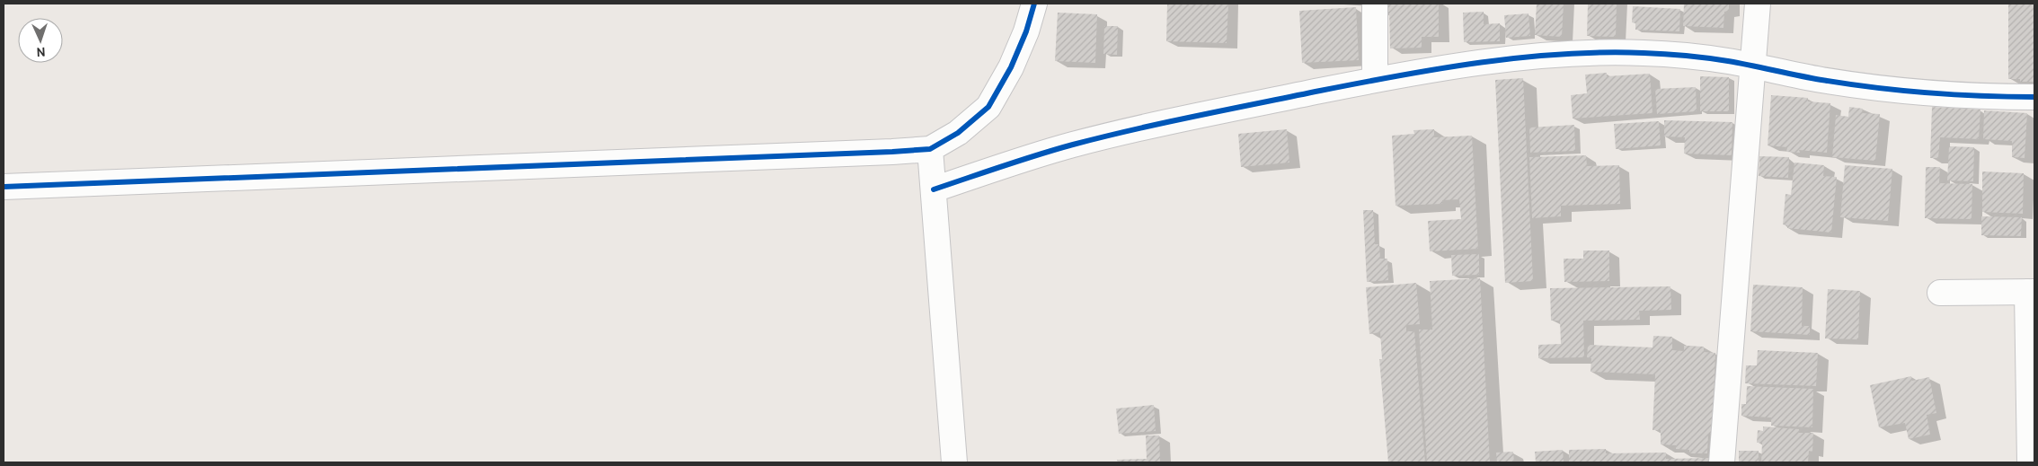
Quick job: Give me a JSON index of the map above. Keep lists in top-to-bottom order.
{
  "north": "bottom"
}
